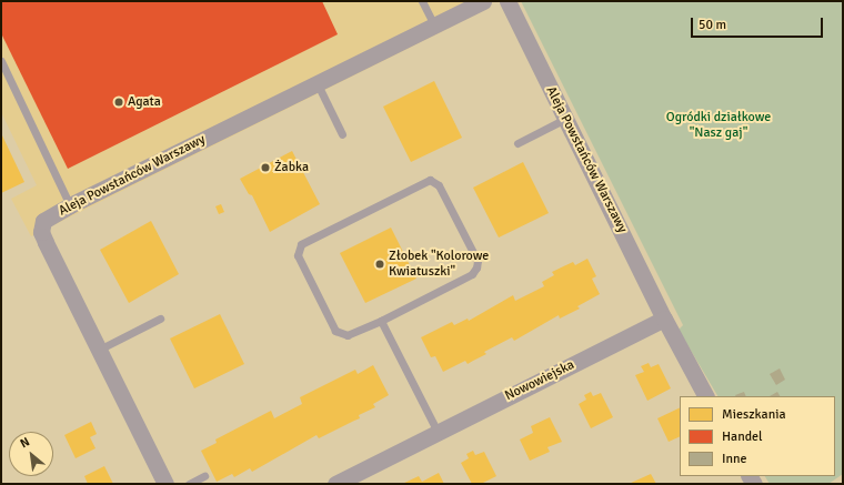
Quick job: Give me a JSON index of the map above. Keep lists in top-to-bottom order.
{
  "streets": {
    "street": ["Aleja Powstańców Warszawy", "Nowowiejska"]
  },
  "crossings": [
    ["Aleja Powstańców Warszawy", "Nowowiejska"]
  ],
  "parks": ["Ogródki działkowe \"Nasz gaj\""],
  "places": ["Agata", "Żabka", "Złobek \"Kolorowe Kwiatuszki\""],
  "legend": ["Mieszkania", "Handel", "Inne"],
  "scale_bar": "50 m",
  "north": "top left"
}
